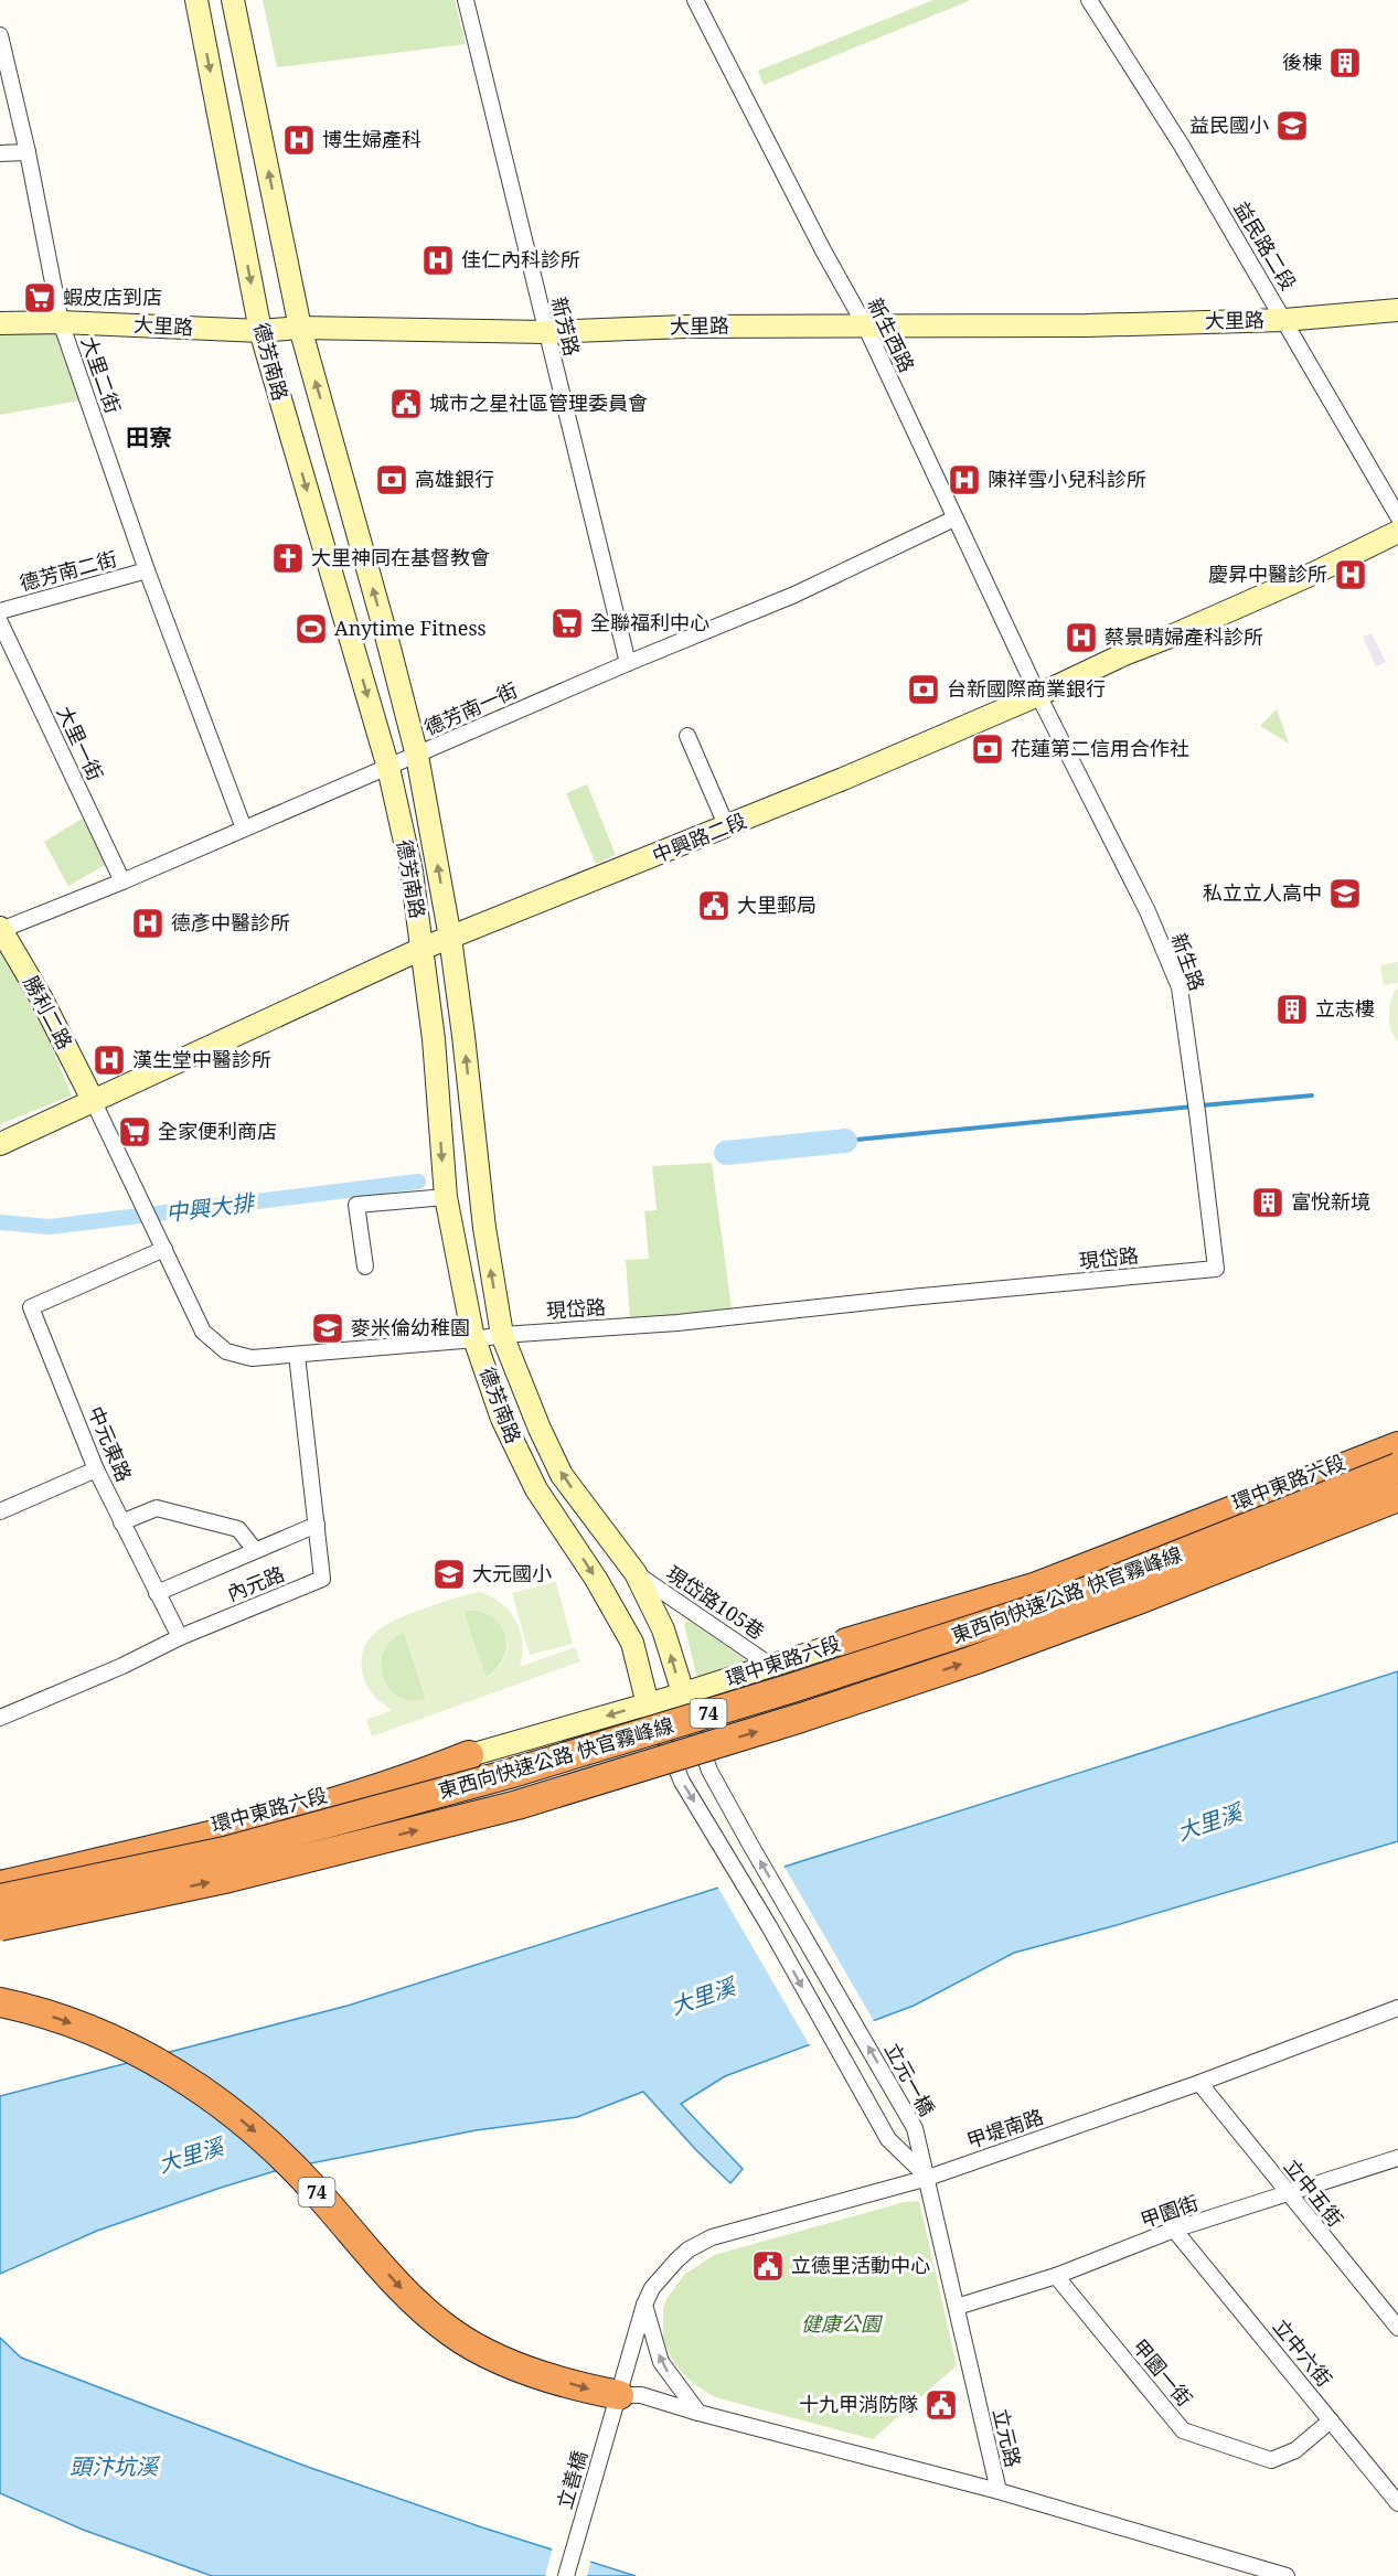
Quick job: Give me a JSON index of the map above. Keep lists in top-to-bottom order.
{
  "streets": {
    "highway": ["東西向快速公路 快官霧峰線", "74"],
    "street": [
      "益民路二段",
      "大里路",
      "新芳路",
      "新生西路",
      "德芳南路",
      "大里二街",
      "德芳南二街",
      "德芳南一街",
      "大里一街",
      "中興路二段",
      "新生路",
      "勝利二路",
      "現岱路",
      "中元東路",
      "環中東路六段",
      "內元路",
      "現岱路105巷",
      "立元一橋",
      "甲堤南路",
      "立中五街",
      "甲園街",
      "立中六街",
      "甲園一街",
      "立元路",
      "立善橋"
    ]
  },
  "crossings": [
    ["益民路二段", "大里路"],
    ["大里路", "新芳路"],
    ["大里路", "新生西路"],
    ["大里路", "德芳南路"],
    ["大里路", "大里二街"],
    ["新芳路", "德芳南一街"],
    ["新生西路", "德芳南一街"],
    ["新生西路", "中興路二段"],
    ["新生西路", "新生路"],
    ["德芳南路", "德芳南一街"],
    ["德芳南路", "中興路二段"],
    ["德芳南路", "現岱路"],
    ["德芳南路", "環中東路六段"],
    ["德芳南路", "現岱路105巷"],
    ["德芳南路", "立元一橋"],
    ["大里二街", "德芳南二街"],
    ["大里二街", "德芳南一街"],
    ["德芳南一街", "大里一街"],
    ["德芳南一街", "勝利二路"],
    ["中興路二段", "新生路"],
    ["中興路二段", "勝利二路"],
    ["中興路二段", "現岱路"],
    ["新生路", "現岱路"],
    ["勝利二路", "現岱路"],
    ["現岱路", "中元東路"],
    ["現岱路", "內元路"],
    ["中元東路", "內元路"],
    ["環中東路六段", "現岱路105巷"],
    ["環中東路六段", "立元一橋"],
    ["74", "甲堤南路"],
    ["74", "立善橋"],
    ["立元一橋", "甲堤南路"],
    ["立元一橋", "立元路"],
    ["甲堤南路", "立中五街"],
    ["甲堤南路", "立元路"],
    ["甲堤南路", "立善橋"],
    ["立中五街", "甲園街"],
    ["甲園街", "立中六街"],
    ["甲園街", "甲園一街"],
    ["甲園街", "立元路"],
    ["立中六街", "甲園一街"]
  ],
  "districts": ["田寮"],
  "water": ["中興大排", "大里溪", "頭汴坑溪"],
  "parks": ["健康公園"],
  "places": {
    "building": ["後棟", "立志樓", "富悅新境"],
    "school or university": [
      "益民國小",
      "私立立人高中",
      "麥米倫幼稚園",
      "大元國小"
    ],
    "hospital": [
      "博生婦產科",
      "佳仁內科診所",
      "陳祥雪小兒科診所",
      "慶昇中醫診所",
      "蔡景晴婦產科診所",
      "德彥中醫診所",
      "漢生堂中醫診所"
    ],
    "supermarket": ["蝦皮店到店", "全聯福利中心", "全家便利商店"],
    "public building": [
      "城市之星社區管理委員會",
      "大里郵局",
      "立德里活動中心",
      "十九甲消防隊"
    ],
    "bank": ["高雄銀行", "台新國際商業銀行", "花蓮第二信用合作社"],
    "church": ["大里神同在基督教會"],
    "sports": ["Anytime Fitness"]
  }
}
